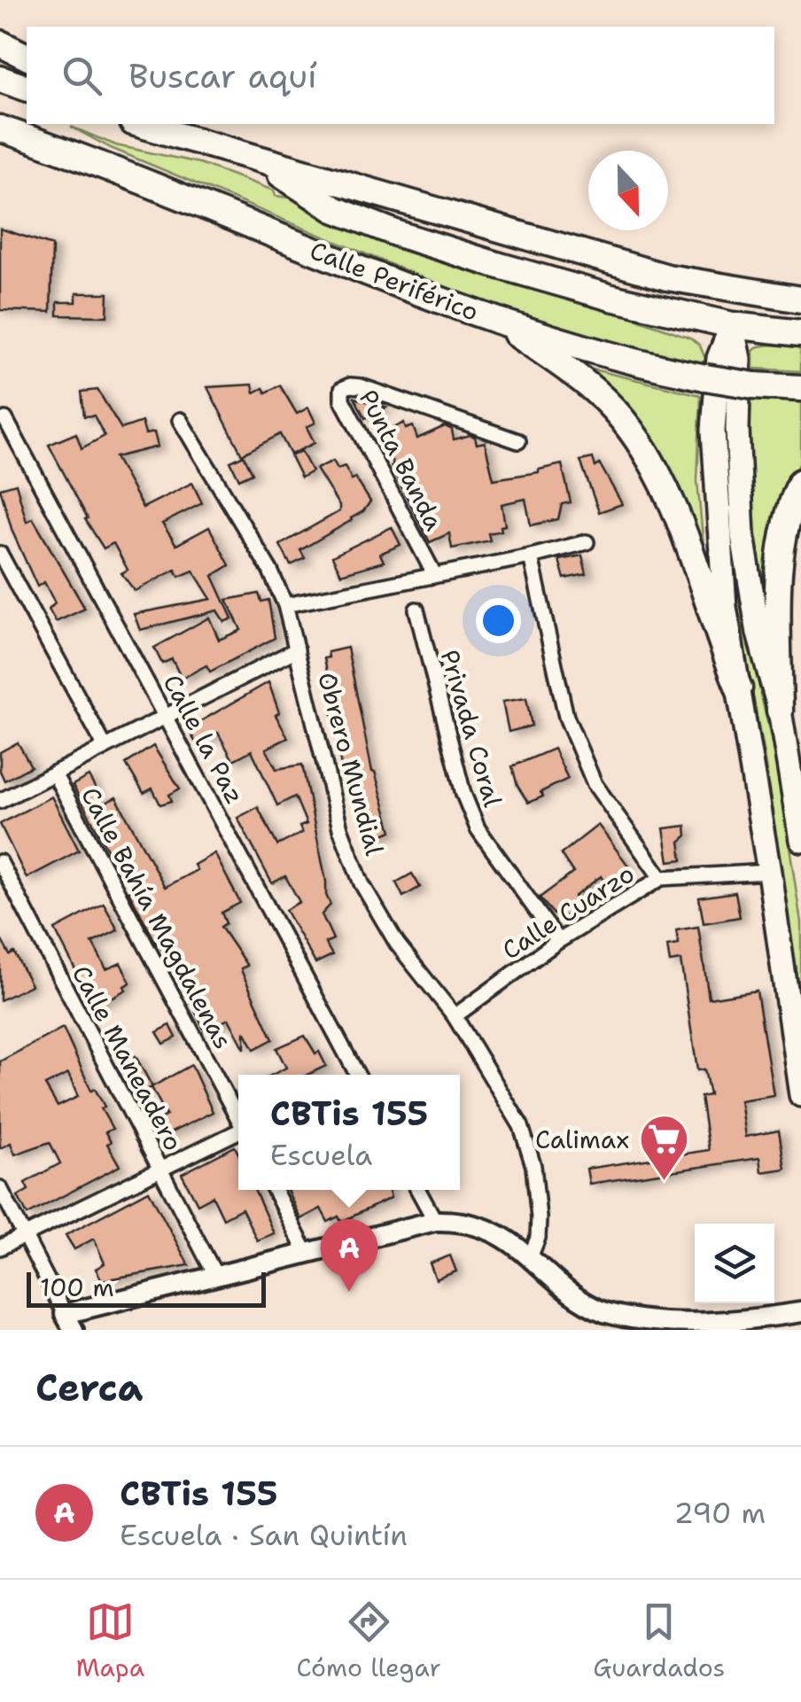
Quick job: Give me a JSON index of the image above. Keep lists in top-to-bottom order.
{
  "streets": {
    "highway": ["Calle Periférico"],
    "street": [
      "Punta Banda",
      "Privada Coral",
      "Calle la Paz",
      "Obrero Mundial",
      "Calle Cuarzo",
      "Calle Bahía Magdalenas",
      "Calle Maneadero"
    ]
  },
  "crossings": [
    ["Privada Coral", "Calle Cuarzo"],
    ["Obrero Mundial", "Calle Cuarzo"]
  ],
  "places": {
    "supermarket": ["Calimax"]
  },
  "scale_bar": "100 m",
  "north": "bottom",
  "page": {
    "search": "Buscar aquí",
    "popup": ["CBTis 155", "Escuela"],
    "pins": "A",
    "scale": "100 m",
    "heading": "Cerca",
    "list": [
      {
        "mark": "A",
        "name": "CBTis 155",
        "note": "Escuela · San Quintín",
        "value": "290 m"
      }
    ],
    "nav": ["Mapa", "Cómo llegar", "Guardados"]
  }
}
